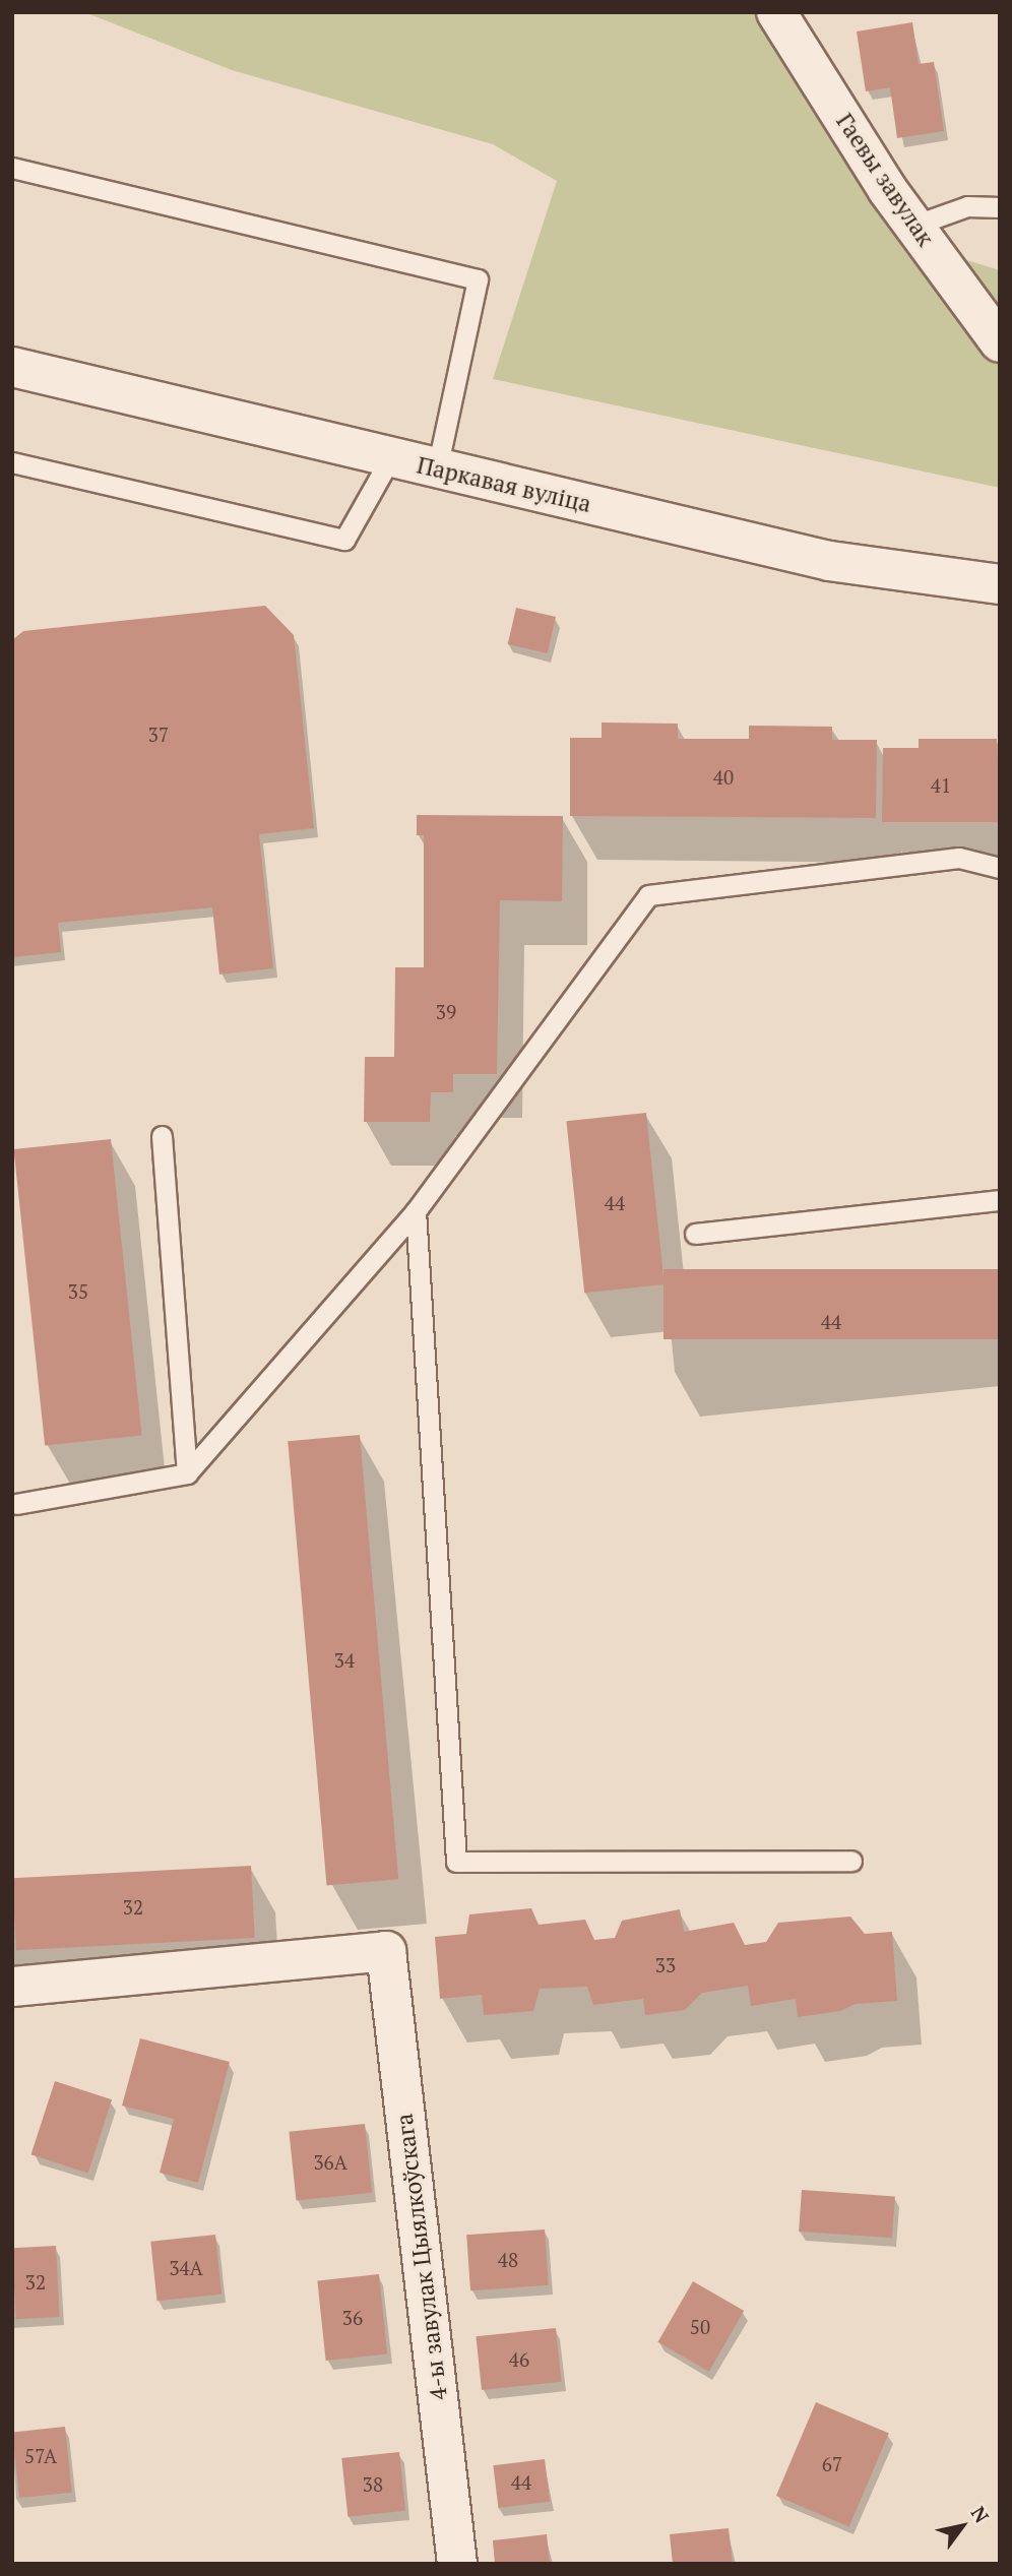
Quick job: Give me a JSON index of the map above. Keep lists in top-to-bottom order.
{
  "streets": {
    "street": ["Гаевы завулак", "Паркавая вуліца", "4-ы завулак Цыялкоўскага"]
  },
  "house_numbers": [
    "37",
    "40",
    "41",
    "39",
    "44",
    "35",
    "44",
    "34",
    "32",
    "33",
    "36А",
    "48",
    "34А",
    "32",
    "36",
    "50",
    "46",
    "57А",
    "67",
    "44",
    "38"
  ],
  "north": "top right"
}
